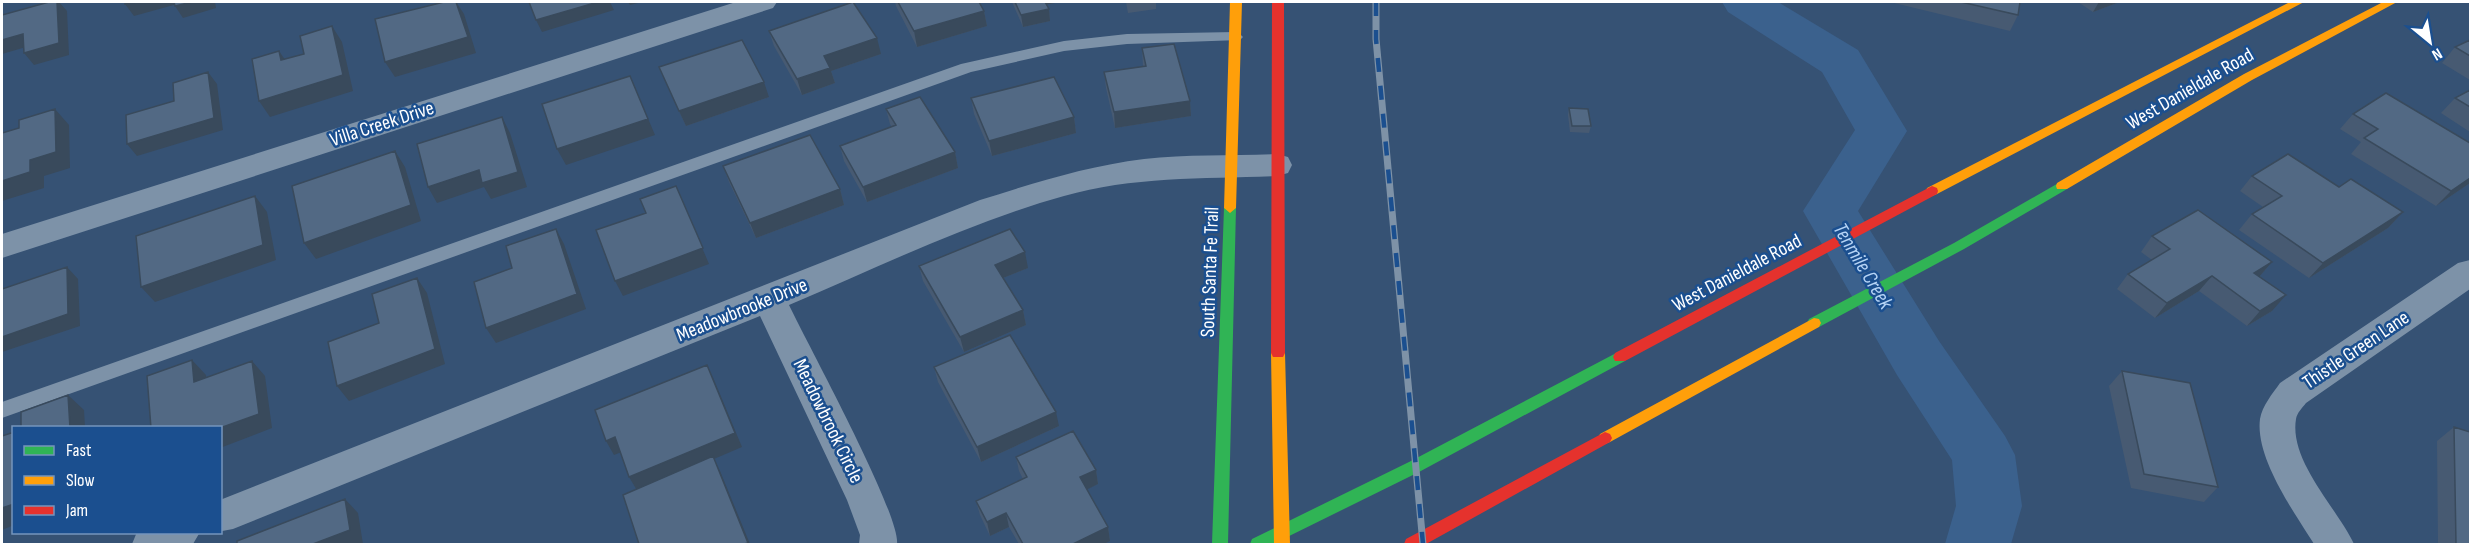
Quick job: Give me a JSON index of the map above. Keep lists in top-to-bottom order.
{
  "streets": {
    "main road": ["West Danieldale Road", "South Santa Fe Trail"],
    "street": [
      "Villa Creek Drive",
      "Meadowbrooke Drive",
      "Thistle Green Lane",
      "Meadowbrook Circle"
    ]
  },
  "crossings": [
    ["South Santa Fe Trail", "Meadowbrooke Drive"],
    ["Meadowbrooke Drive", "Meadowbrook Circle"]
  ],
  "water": ["Tenmile Creek"],
  "legend": ["Fast", "Slow", "Jam"],
  "north": "bottom right"
}
